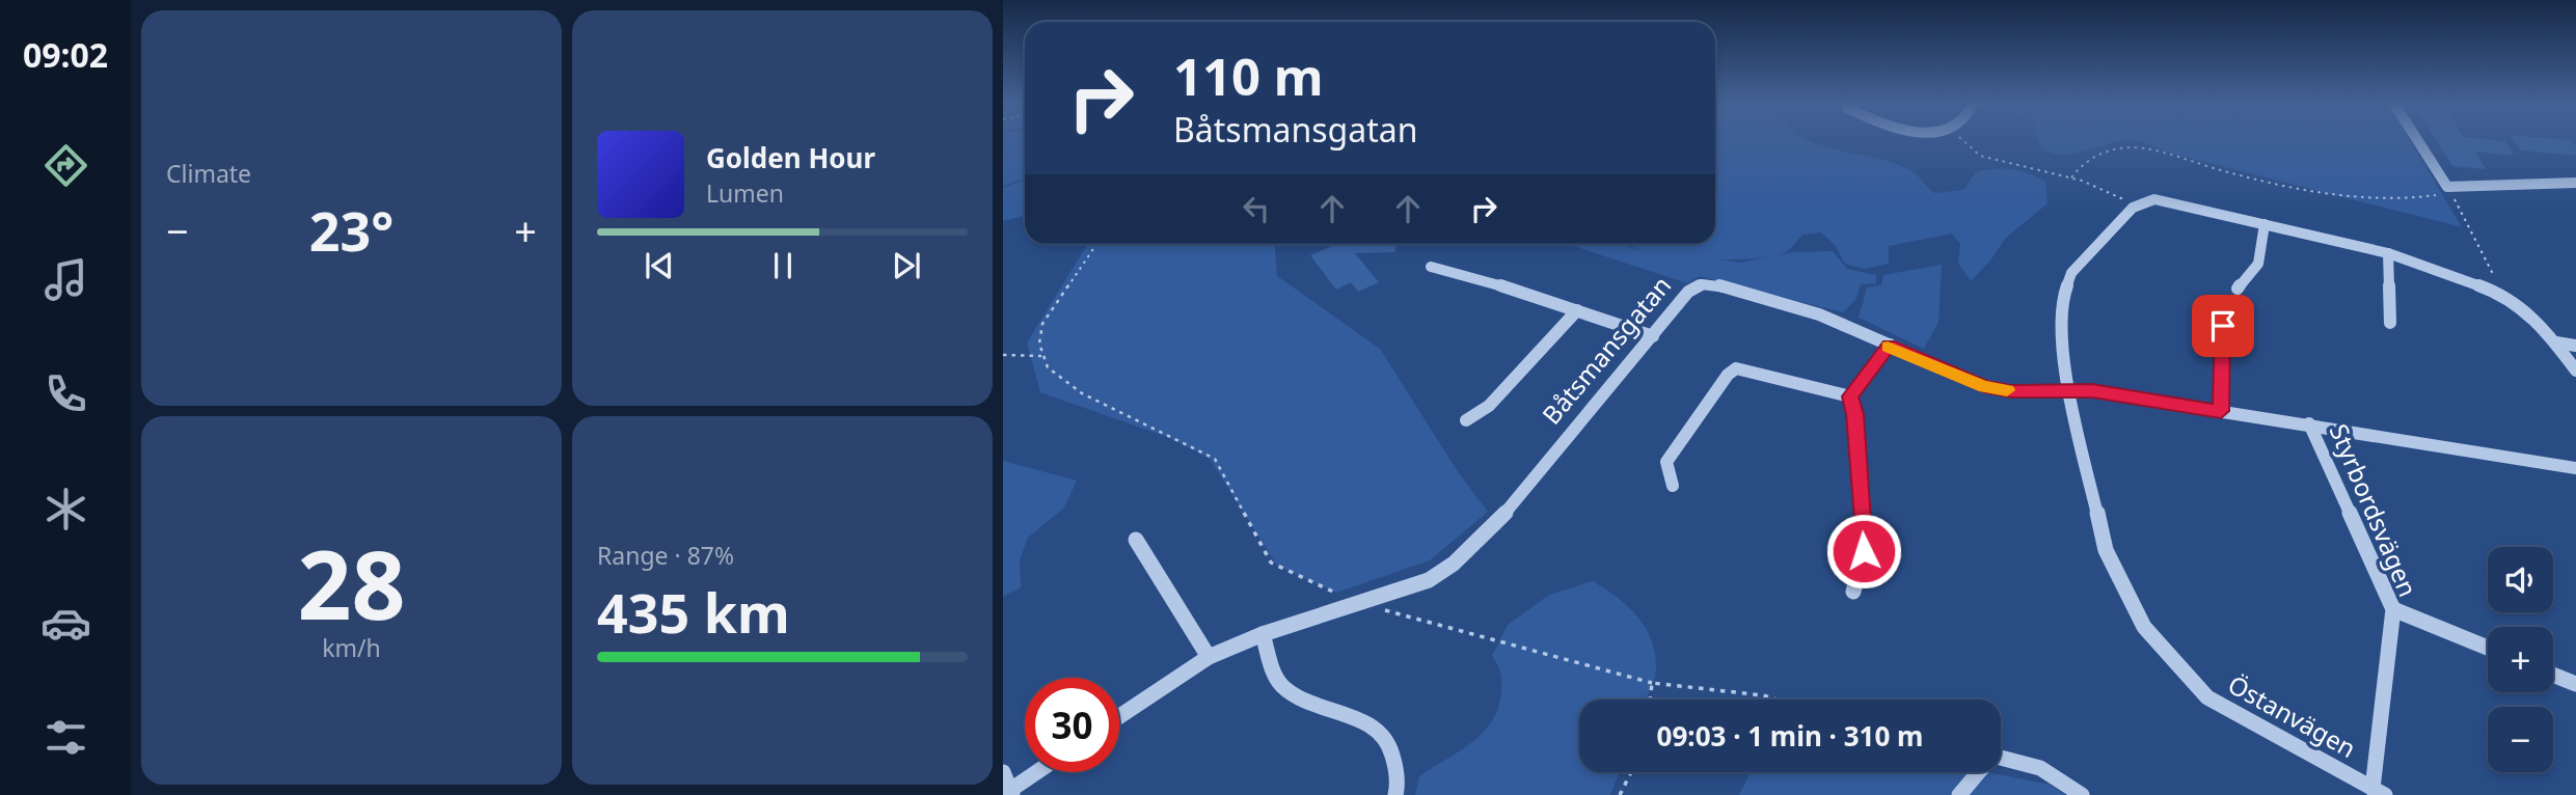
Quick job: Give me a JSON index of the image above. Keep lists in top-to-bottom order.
{
  "streets": {
    "street": ["Båtsmansgatan", "Styrbordsvägen", "Östanvägen"]
  },
  "crossings": [
    ["Båtsmansgatan", "Styrbordsvägen"],
    ["Båtsmansgatan", "Östanvägen"],
    ["Styrbordsvägen", "Östanvägen"]
  ],
  "page": {
    "tabs": "09:02",
    "tile": [
      "Climate",
      ["28", "km/h"],
      ["Range · 87%", "435 km"]
    ],
    "turn": ["110 m", "Båtsmansgatan"],
    "song": ["Golden Hour", "Lumen"],
    "heat": ["−", "23°", "+"],
    "map_buttons": ["+", "−"],
    "limit": "30",
    "trip": "09:03 · 1 min · 310 m"
  }
}
